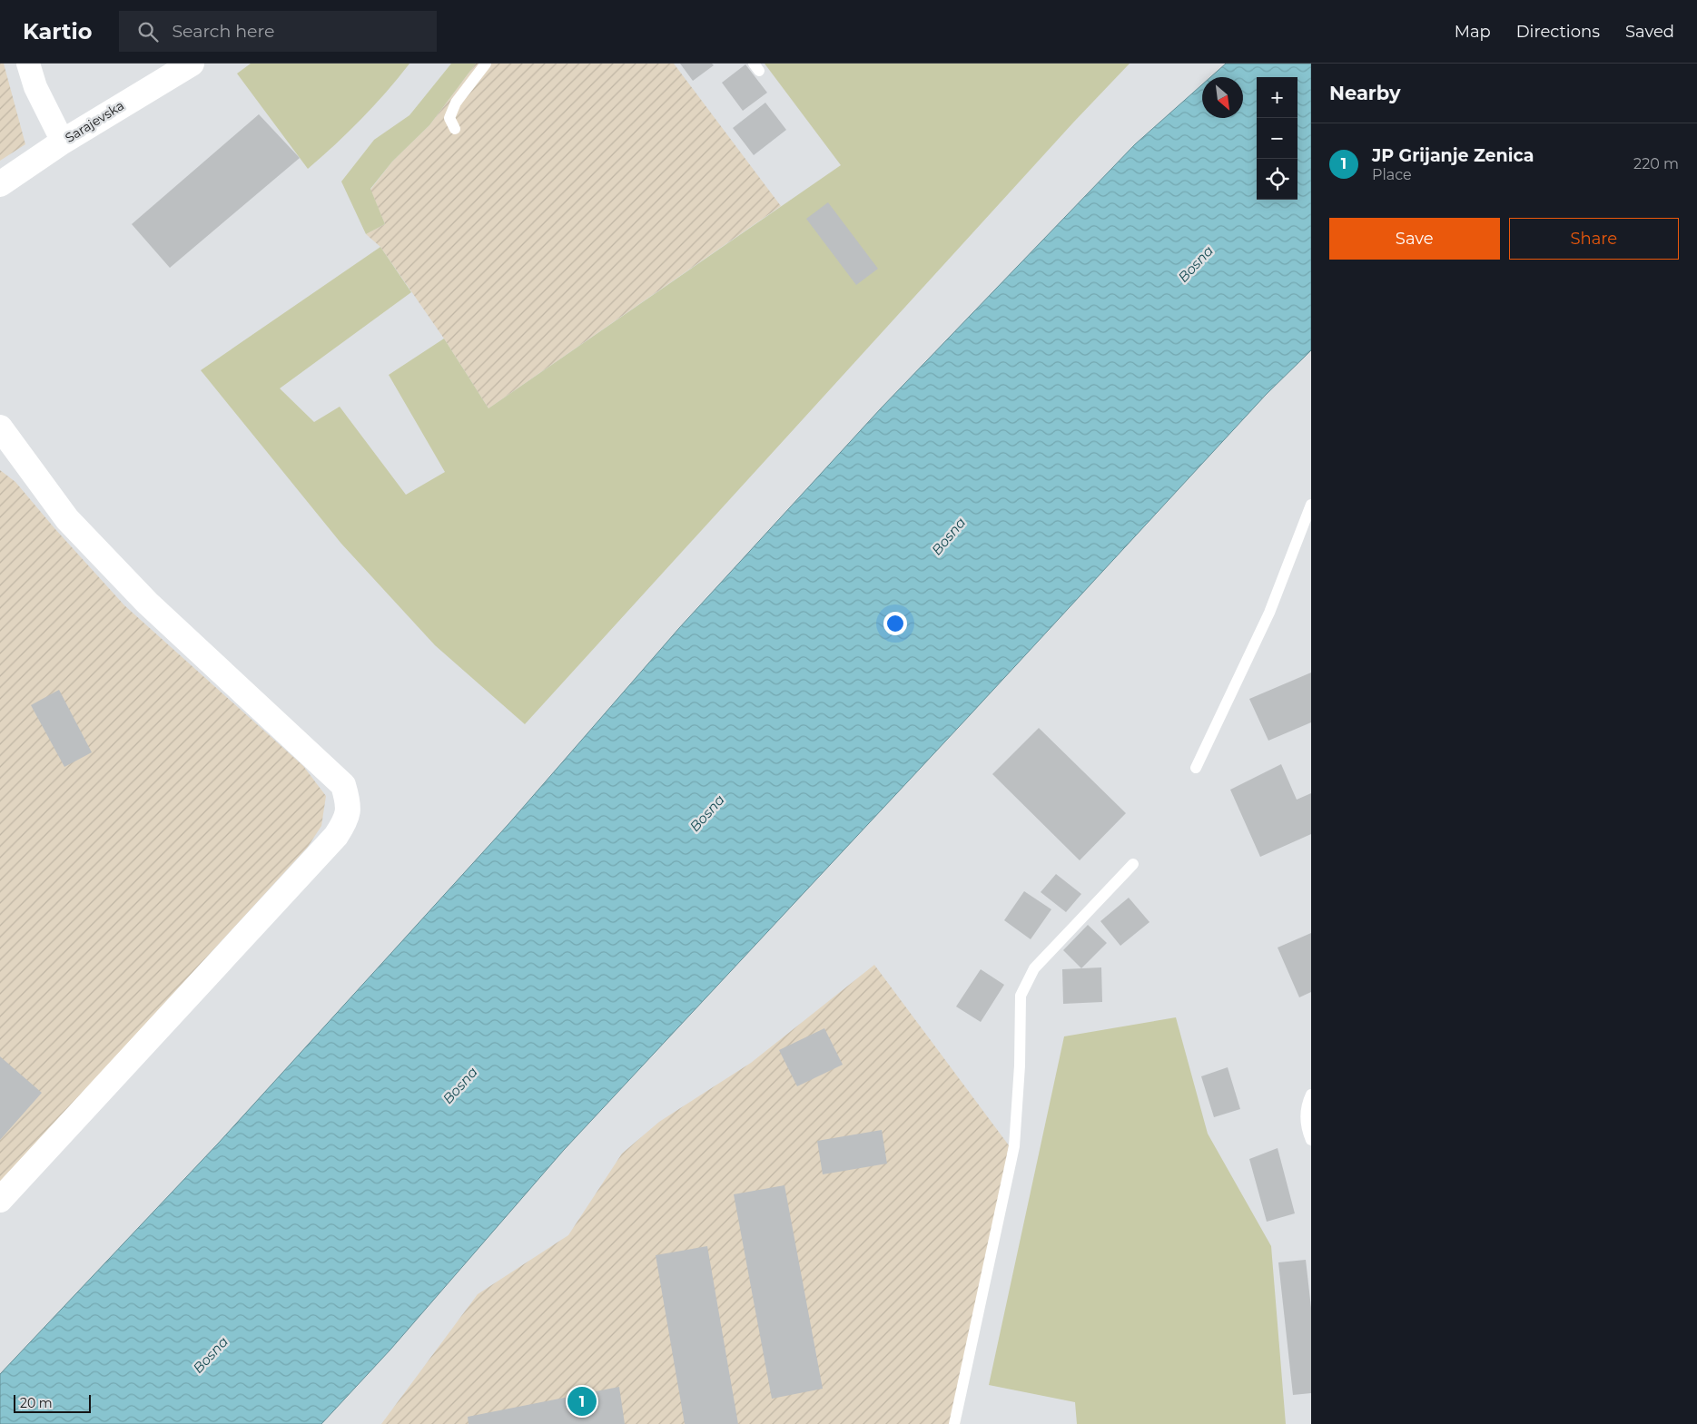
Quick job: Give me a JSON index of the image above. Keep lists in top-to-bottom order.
{
  "streets": {
    "street": ["Sarajevska"]
  },
  "water": ["Bosna"],
  "scale_bar": "20 m",
  "north": "bottom right",
  "page": {
    "header": "Kartio",
    "search": "Search here",
    "nav": ["Map", "Directions", "Saved"],
    "heading": "Nearby",
    "map_buttons": ["+", "−"],
    "list": [
      {
        "mark": "1",
        "name": "JP Grijanje Zenica",
        "note": "Place",
        "value": "220 m"
      }
    ],
    "buttons": ["Save", "Share"],
    "pins": "1",
    "scale": "20 m"
  }
}
